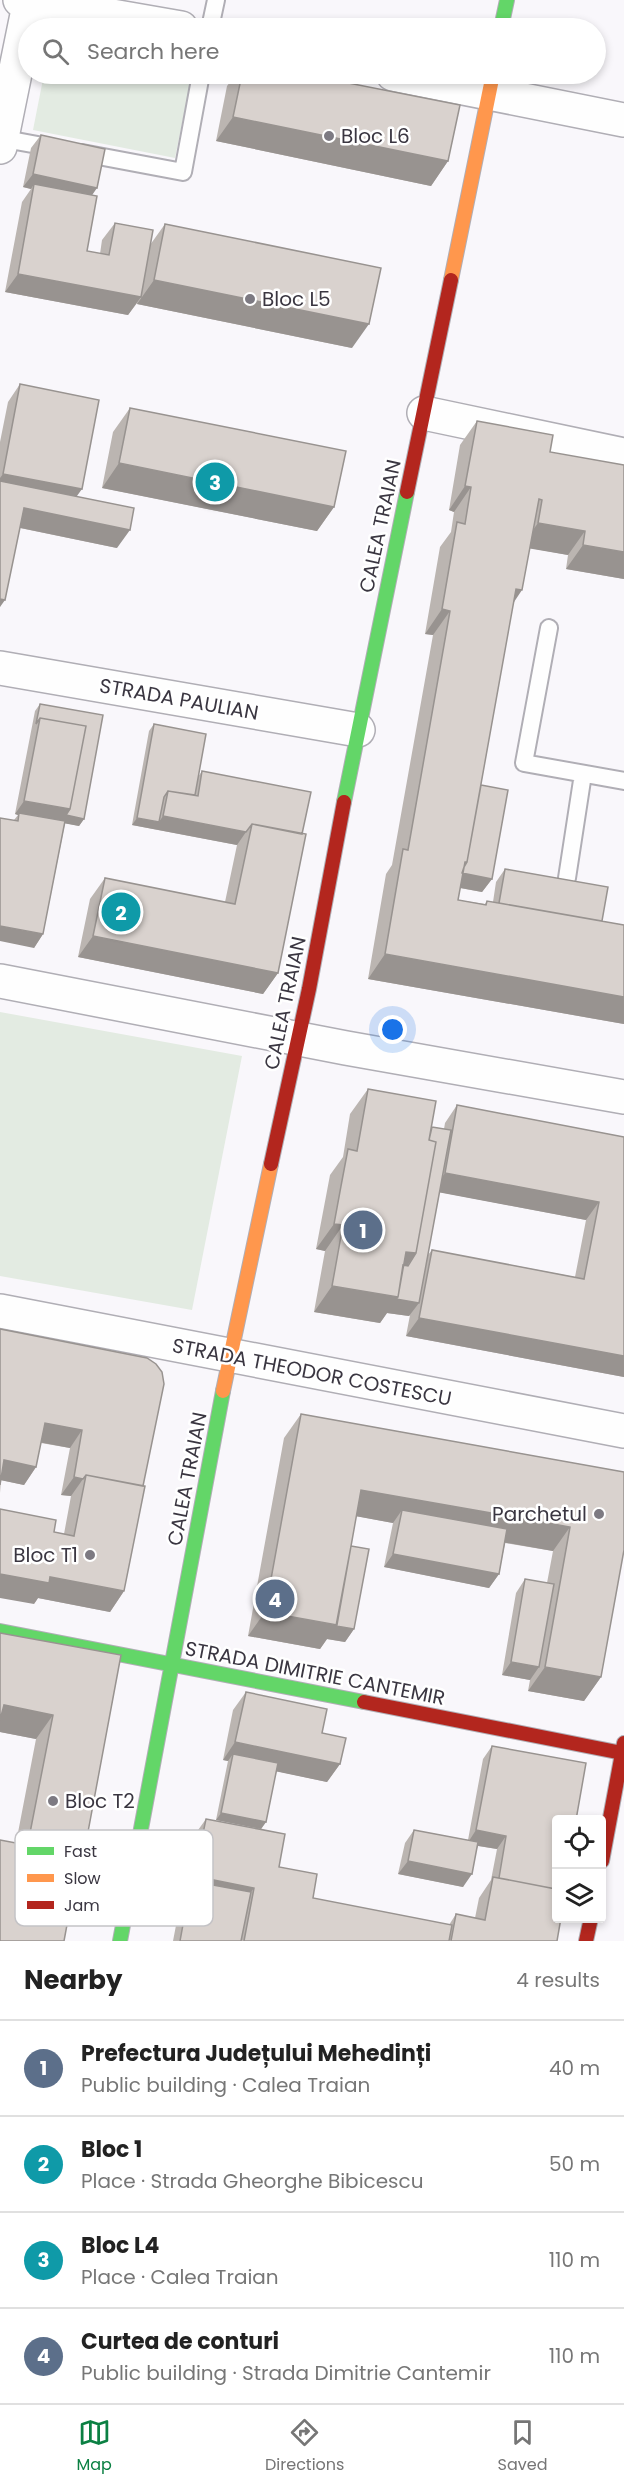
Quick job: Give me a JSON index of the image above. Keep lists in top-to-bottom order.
{
  "streets": {
    "street": [
      "CALEA TRAIAN",
      "STRADA PAULIAN",
      "STRADA THEODOR COSTESCU",
      "STRADA DIMITRIE CANTEMIR"
    ]
  },
  "crossings": [
    ["CALEA TRAIAN", "STRADA PAULIAN"],
    ["CALEA TRAIAN", "STRADA THEODOR COSTESCU"],
    ["CALEA TRAIAN", "STRADA DIMITRIE CANTEMIR"]
  ],
  "places": [
    "Bloc L6",
    "Bloc L5",
    "Parchetul",
    "Bloc T1",
    "Bloc T2"
  ],
  "legend": ["Fast", "Slow", "Jam"],
  "page": {
    "search": "Search here",
    "pins": [
      "3",
      "2",
      "1",
      "4"
    ],
    "heading": ["Nearby", "4 results"],
    "list": [
      {
        "mark": "1",
        "name": "Prefectura Județului Mehedinți",
        "note": "Public building · Calea Traian",
        "value": "40 m"
      },
      {
        "mark": "2",
        "name": "Bloc 1",
        "note": "Place · Strada Gheorghe Bibicescu",
        "value": "50 m"
      },
      {
        "mark": "3",
        "name": "Bloc L4",
        "note": "Place · Calea Traian",
        "value": "110 m"
      },
      {
        "mark": "4",
        "name": "Curtea de conturi",
        "note": "Public building · Strada Dimitrie Cantemir",
        "value": "110 m"
      }
    ],
    "nav": ["Map", "Directions", "Saved"]
  }
}
